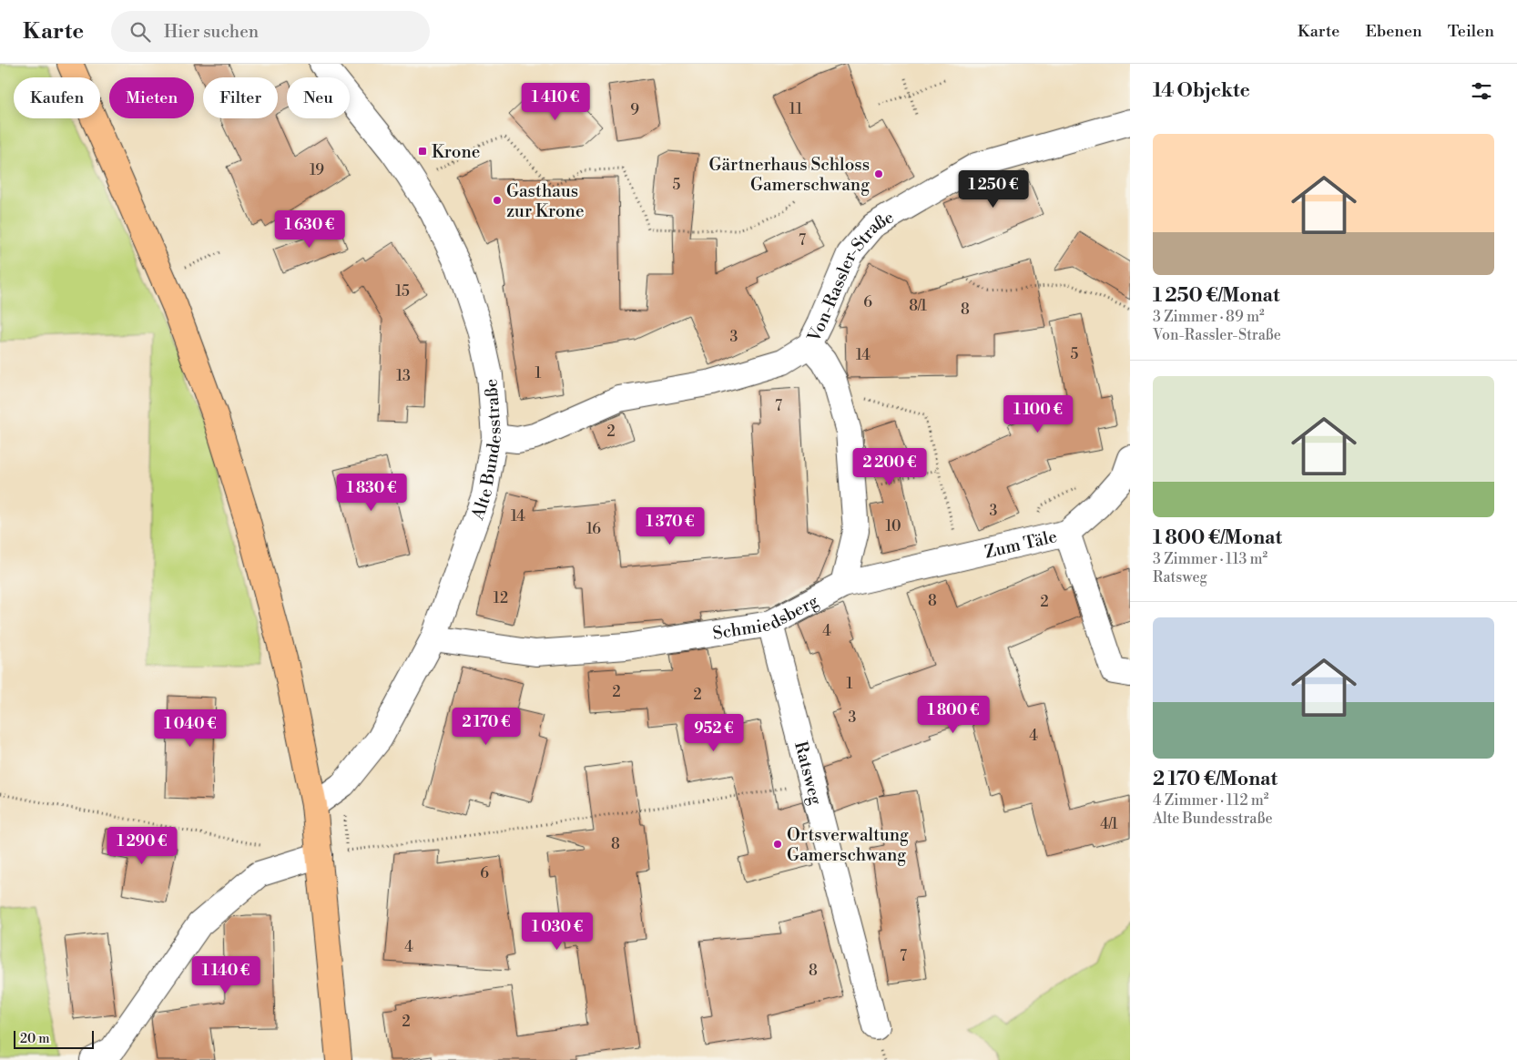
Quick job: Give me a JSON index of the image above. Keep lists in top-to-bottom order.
{
  "streets": {
    "street": [
      "Von-Rassler-Straße",
      "Alte Bundesstraße",
      "Zum Täle",
      "Schmiedsberg",
      "Ratsweg"
    ]
  },
  "crossings": [
    ["Von-Rassler-Straße", "Alte Bundesstraße"],
    ["Alte Bundesstraße", "Schmiedsberg"],
    ["Zum Täle", "Schmiedsberg"],
    ["Schmiedsberg", "Ratsweg"]
  ],
  "places": {
    "transit": ["Krone"],
    "other": ["Gärtnerhaus Schloss Gamerschwang", "Gasthaus zur Krone", "Ortsverwaltung Gamerschwang"]
  },
  "house_numbers": [
    "11",
    "9",
    "19",
    "5",
    "7",
    "15",
    "6",
    "8/1",
    "8",
    "3",
    "5",
    "14",
    "1",
    "13",
    "7",
    "2",
    "3",
    "14",
    "10",
    "16",
    "12",
    "8",
    "2",
    "4",
    "1",
    "2",
    "2",
    "3",
    "4",
    "4/1",
    "8",
    "6",
    "4",
    "7",
    "8",
    "2"
  ],
  "scale_bar": "20 m",
  "page": {
    "header": "Karte",
    "search": "Hier suchen",
    "nav": ["Karte", "Ebenen", "Teilen"],
    "heading": "14 Objekte",
    "chip": [
      "Kaufen",
      "Mieten",
      "Filter",
      "Neu"
    ],
    "price": [
      "1 410 €",
      "1 250 €",
      "1 630 €",
      "1 100 €",
      "2 200 €",
      "1 830 €",
      "1 370 €",
      "1 800 €",
      "2 170 €",
      "1 040 €",
      "952 €",
      "1 290 €",
      "1 030 €",
      "1 140 €"
    ],
    "list": [
      {
        "name": "1 250 €/Monat",
        "note": "3 Zimmer · 89 m² · Von-Rassler-Straße"
      },
      {
        "name": "1 800 €/Monat",
        "note": "3 Zimmer · 113 m² · Ratsweg"
      },
      {
        "name": "2 170 €/Monat",
        "note": "4 Zimmer · 112 m² · Alte Bundesstraße"
      }
    ],
    "scale": "20 m"
  }
}
